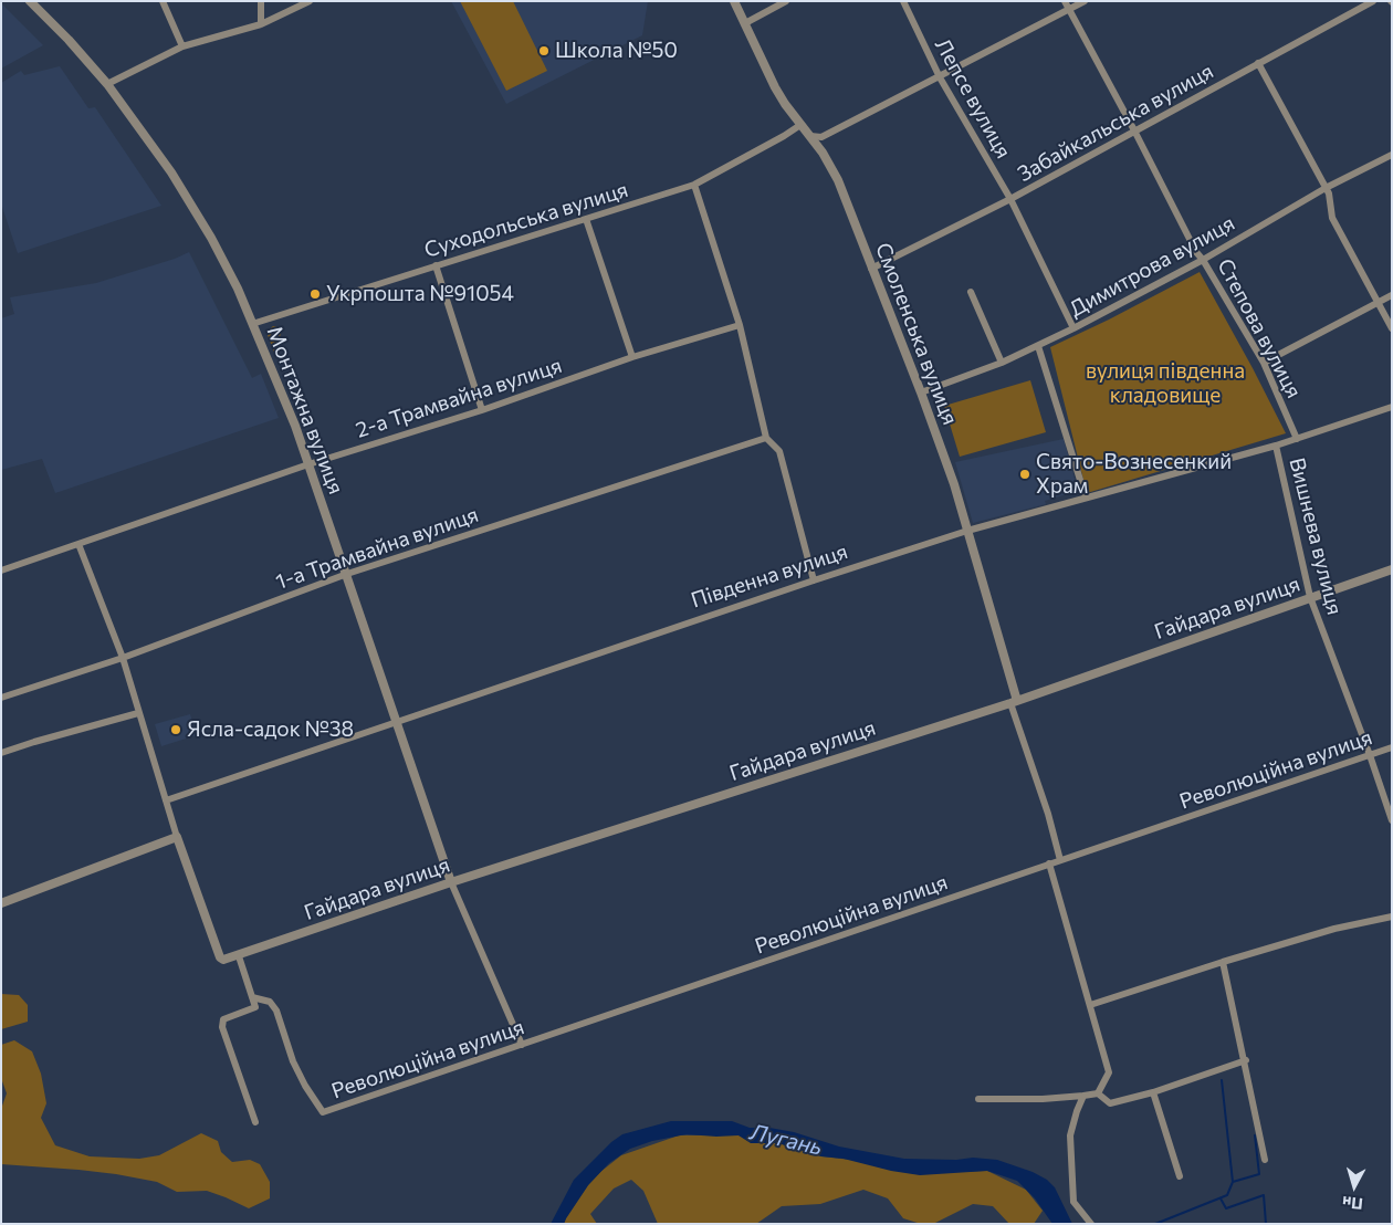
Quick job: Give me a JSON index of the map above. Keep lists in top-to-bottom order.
{
  "streets": {
    "street": [
      "Лепсе вулиця",
      "Забайкальська вулиця",
      "Суходольська вулиця",
      "Димитрова вулиця",
      "Степова вулиця",
      "Смоленська вулиця",
      "2-а Трамвайна вулиця",
      "Монтажна вулиця",
      "Вишнева вулиця",
      "1-а Трамвайна вулиця",
      "Південна вулиця",
      "Гайдара вулиця",
      "Революційна вулиця"
    ]
  },
  "crossings": [
    ["Лепсе вулиця", "Забайкальська вулиця"],
    ["Лепсе вулиця", "Димитрова вулиця"],
    ["Забайкальська вулиця", "Степова вулиця"],
    ["Забайкальська вулиця", "Смоленська вулиця"],
    ["Суходольська вулиця", "Смоленська вулиця"],
    ["Суходольська вулиця", "Монтажна вулиця"],
    ["Димитрова вулиця", "Степова вулиця"],
    ["Димитрова вулиця", "Смоленська вулиця"],
    ["Степова вулиця", "Південна вулиця"],
    ["Смоленська вулиця", "Південна вулиця"],
    ["Смоленська вулиця", "Гайдара вулиця"],
    ["2-а Трамвайна вулиця", "Монтажна вулиця"],
    ["Монтажна вулиця", "1-а Трамвайна вулиця"],
    ["Монтажна вулиця", "Південна вулиця"],
    ["Монтажна вулиця", "Гайдара вулиця"],
    ["Вишнева вулиця", "Південна вулиця"],
    ["Вишнева вулиця", "Гайдара вулиця"],
    ["Вишнева вулиця", "Революційна вулиця"]
  ],
  "water": ["Лугань"],
  "parks": ["вулиця південна кладовище"],
  "places": [
    "Школа №50",
    "Укрпошта №91054",
    "Свято-Вознесенкий Храм",
    "Ясла-садок №38"
  ],
  "north": "bottom"
}
